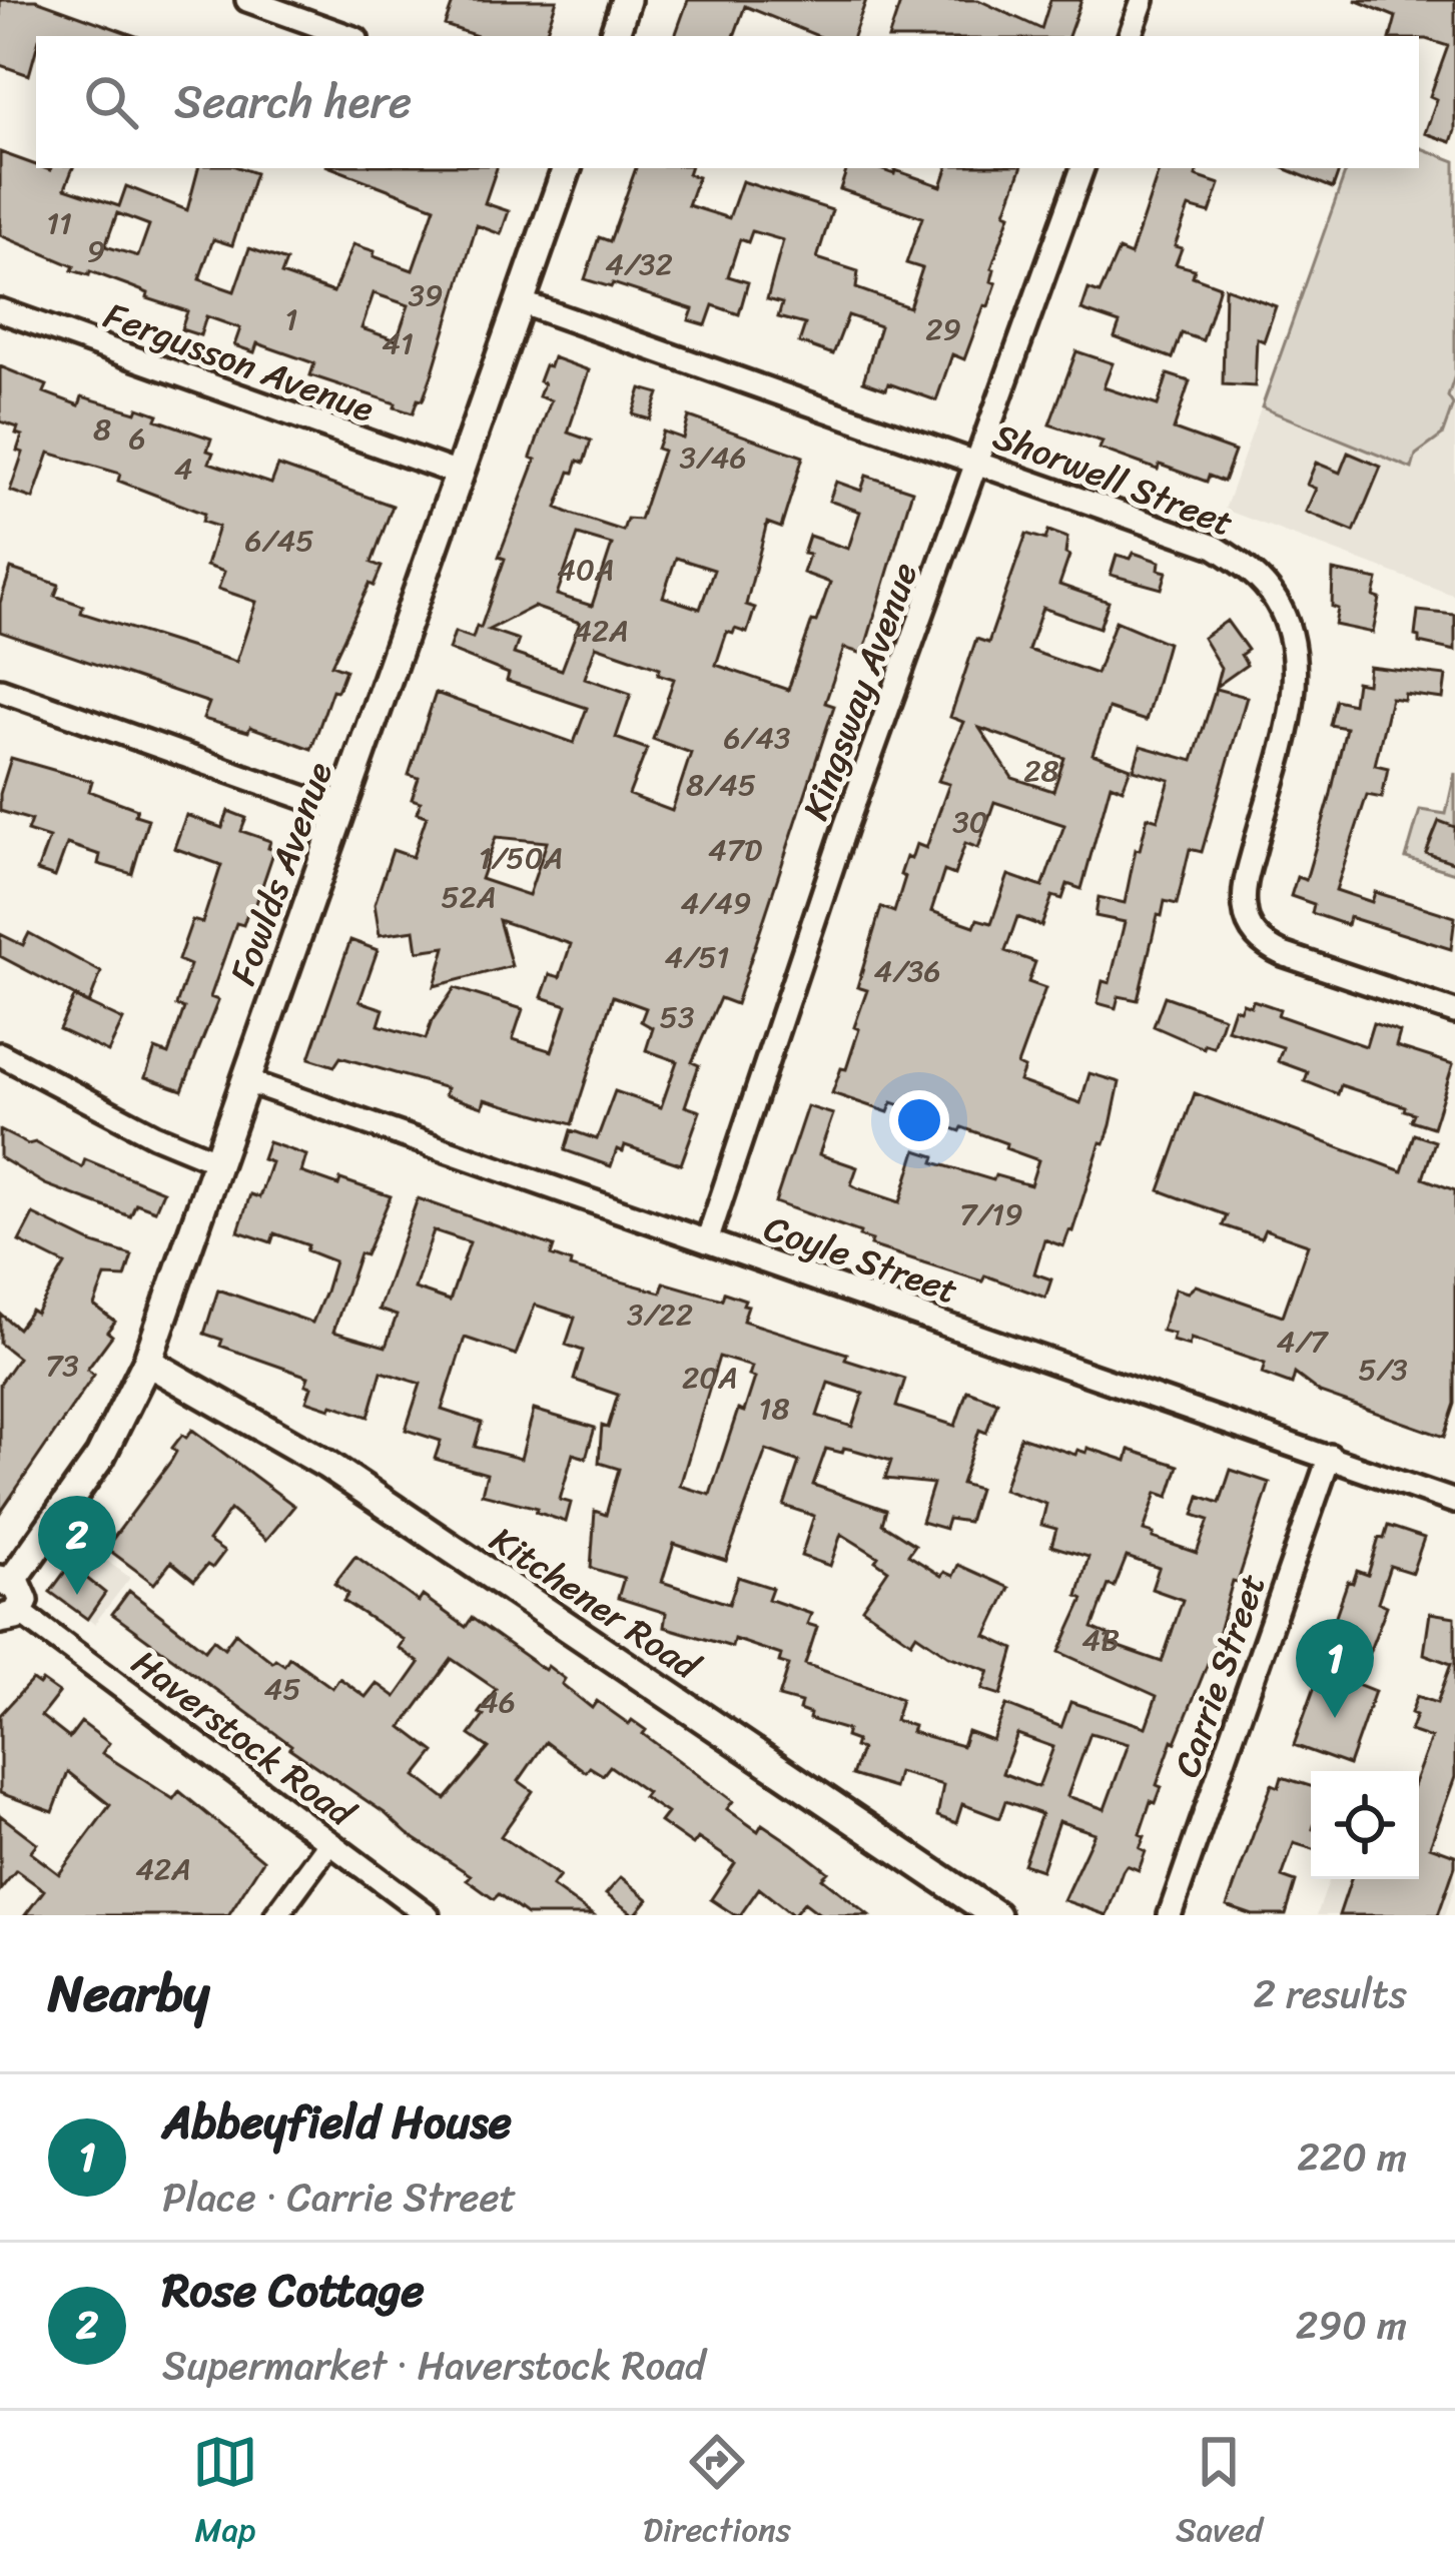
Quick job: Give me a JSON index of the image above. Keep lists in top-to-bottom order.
{
  "streets": {
    "street": [
      "Fergusson Avenue",
      "Shorwell Street",
      "Kingsway Avenue",
      "Fowlds Avenue",
      "Coyle Street",
      "Kitchener Road",
      "Carrie Street",
      "Haverstock Road"
    ]
  },
  "crossings": [
    ["Fergusson Avenue", "Fowlds Avenue"],
    ["Shorwell Street", "Kingsway Avenue"],
    ["Shorwell Street", "Fowlds Avenue"],
    ["Kingsway Avenue", "Coyle Street"],
    ["Fowlds Avenue", "Coyle Street"],
    ["Fowlds Avenue", "Kitchener Road"],
    ["Coyle Street", "Carrie Street"]
  ],
  "house_numbers": [
    "11",
    "9",
    "4/32",
    "39",
    "1",
    "29",
    "41",
    "8",
    "6",
    "3/46",
    "4",
    "6/45",
    "40A",
    "42A",
    "6/43",
    "28",
    "8/45",
    "30",
    "47D",
    "1/50A",
    "52A",
    "4/49",
    "4/51",
    "4/36",
    "53",
    "7/19",
    "3/22",
    "4/7",
    "73",
    "5/3",
    "20A",
    "18",
    "4B",
    "45",
    "46",
    "42A"
  ],
  "page": {
    "search": "Search here",
    "pins": ["2", "1"],
    "heading": ["Nearby", "2 results"],
    "list": [
      {
        "mark": "1",
        "name": "Abbeyfield House",
        "note": "Place · Carrie Street",
        "value": "220 m"
      },
      {
        "mark": "2",
        "name": "Rose Cottage",
        "note": "Supermarket · Haverstock Road",
        "value": "290 m"
      }
    ],
    "nav": ["Map", "Directions", "Saved"]
  }
}
